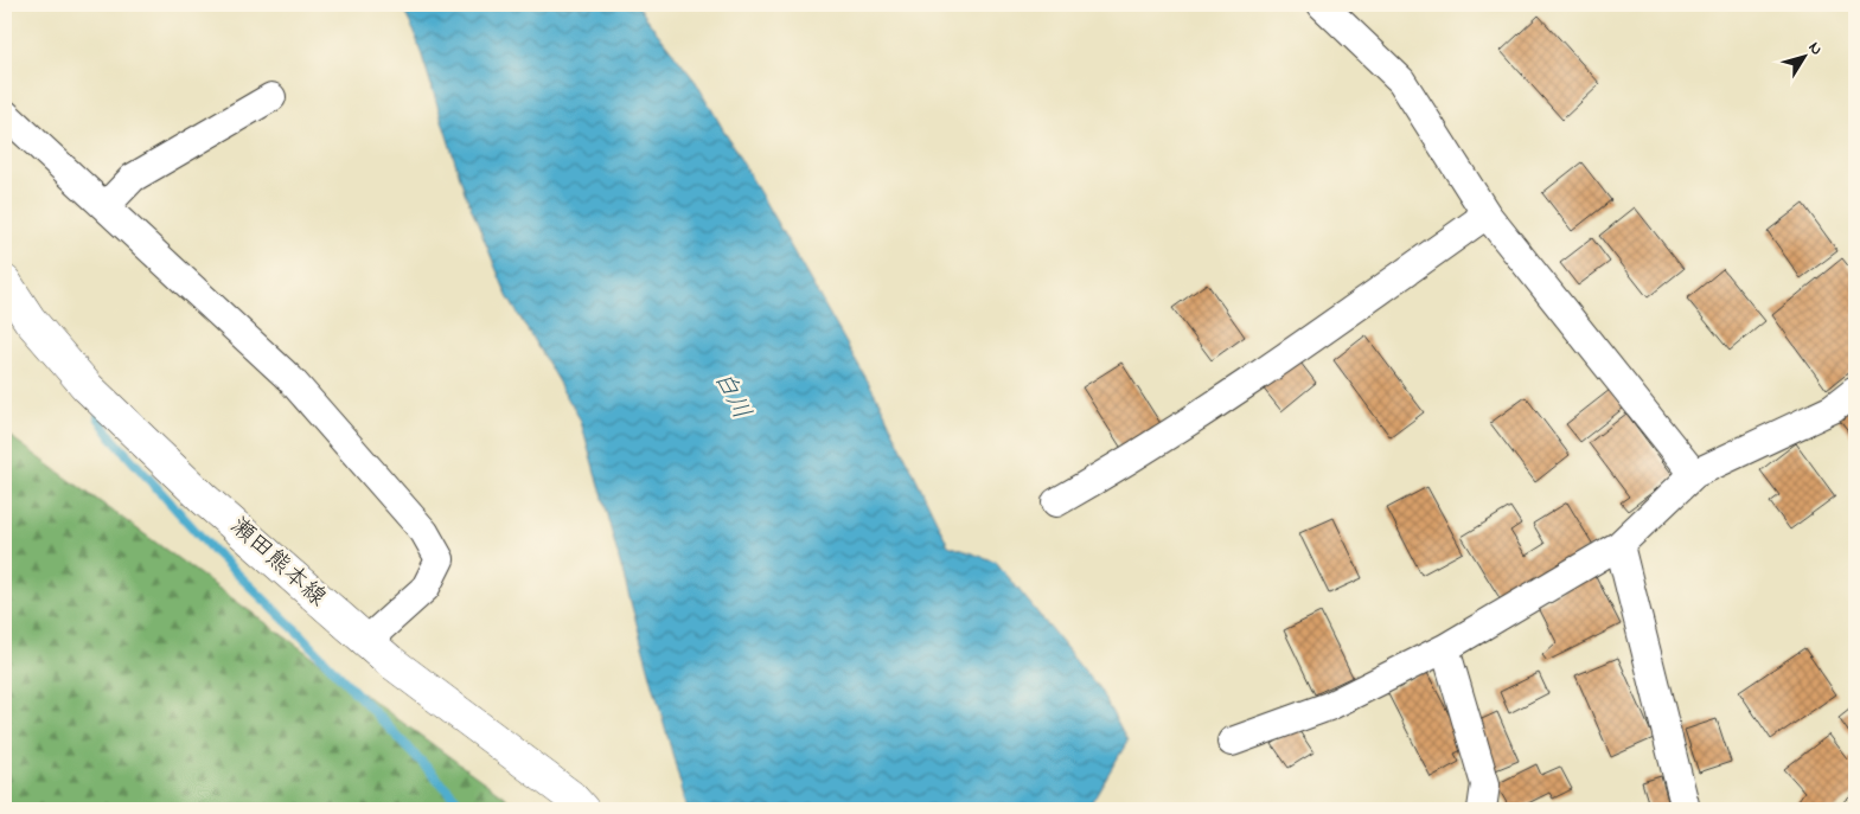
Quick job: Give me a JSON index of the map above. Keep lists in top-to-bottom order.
{
  "streets": {
    "main road": ["瀬田熊本線"]
  },
  "water": ["白川"],
  "north": "top right"
}
